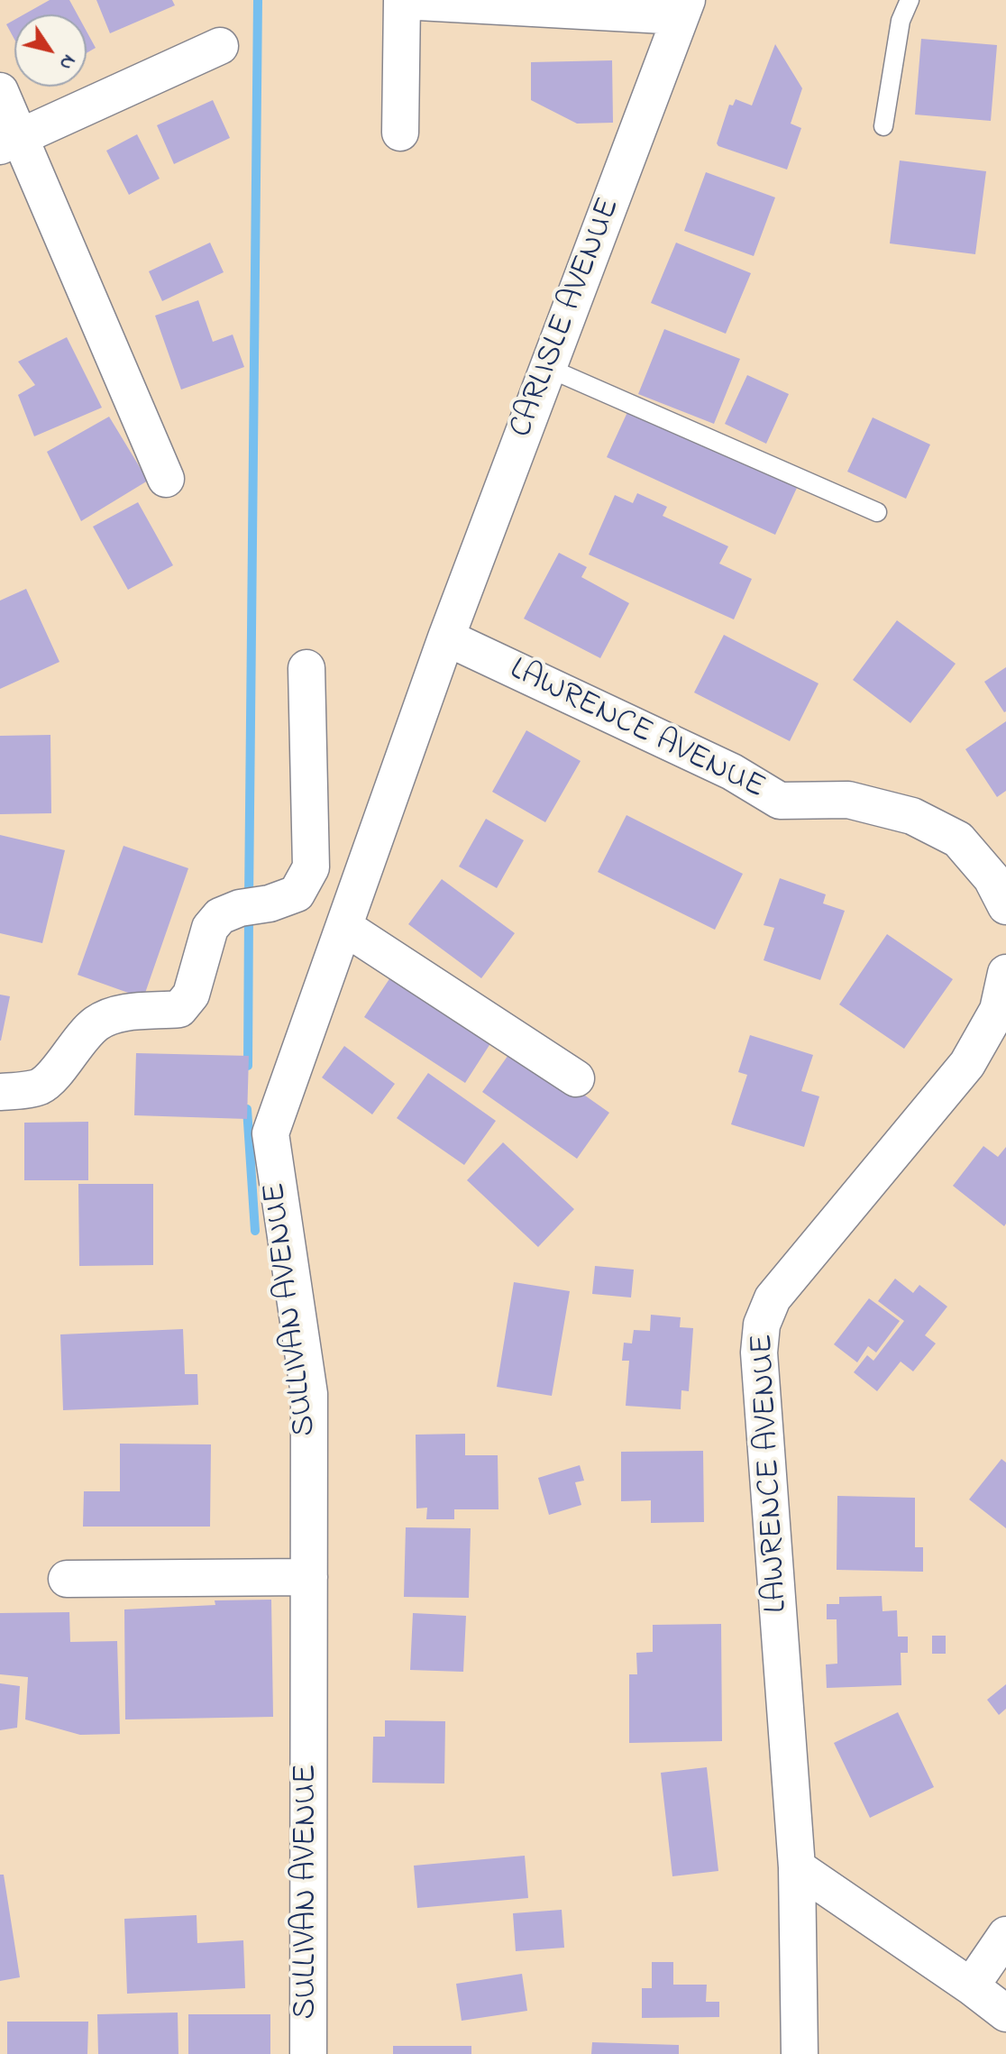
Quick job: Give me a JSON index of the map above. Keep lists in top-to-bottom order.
{
  "streets": {
    "street": ["CARLISLE AVENUE", "LAWRENCE AVENUE", "SULLIVAN AVENUE"]
  },
  "crossings": [
    ["CARLISLE AVENUE", "LAWRENCE AVENUE"],
    ["CARLISLE AVENUE", "SULLIVAN AVENUE"],
    ["LAWRENCE AVENUE", "SULLIVAN AVENUE"]
  ],
  "north": "bottom right"
}
